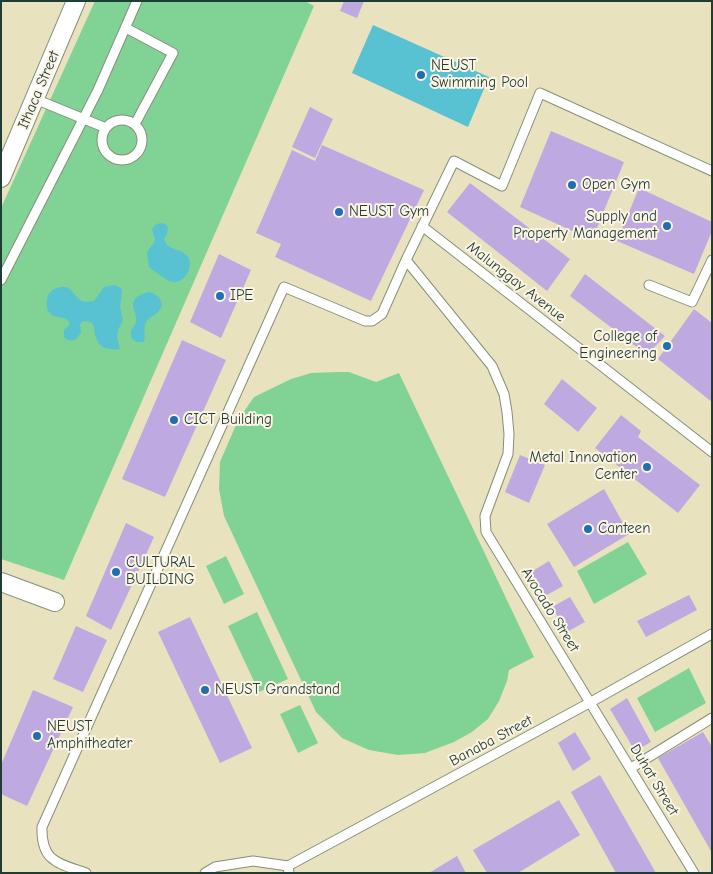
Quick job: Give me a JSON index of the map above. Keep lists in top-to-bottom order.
{
  "streets": {
    "street": ["Ithaca Street"],
    "lane": [
      "Malunggay Avenue",
      "Avocado Street",
      "Banaba Street",
      "Duhat Street"
    ]
  },
  "crossings": [
    ["Avocado Street", "Banaba Street"],
    ["Avocado Street", "Duhat Street"],
    ["Banaba Street", "Duhat Street"]
  ],
  "places": [
    "NEUST Swimming Pool",
    "Open Gym",
    "NEUST Gym",
    "Supply and Property Management",
    "IPE",
    "College of Engineering",
    "CICT Building",
    "Metal Innovation Center",
    "Canteen",
    "CULTURAL BUILDING",
    "NEUST Grandstand",
    "NEUST Amphitheater"
  ]
}
